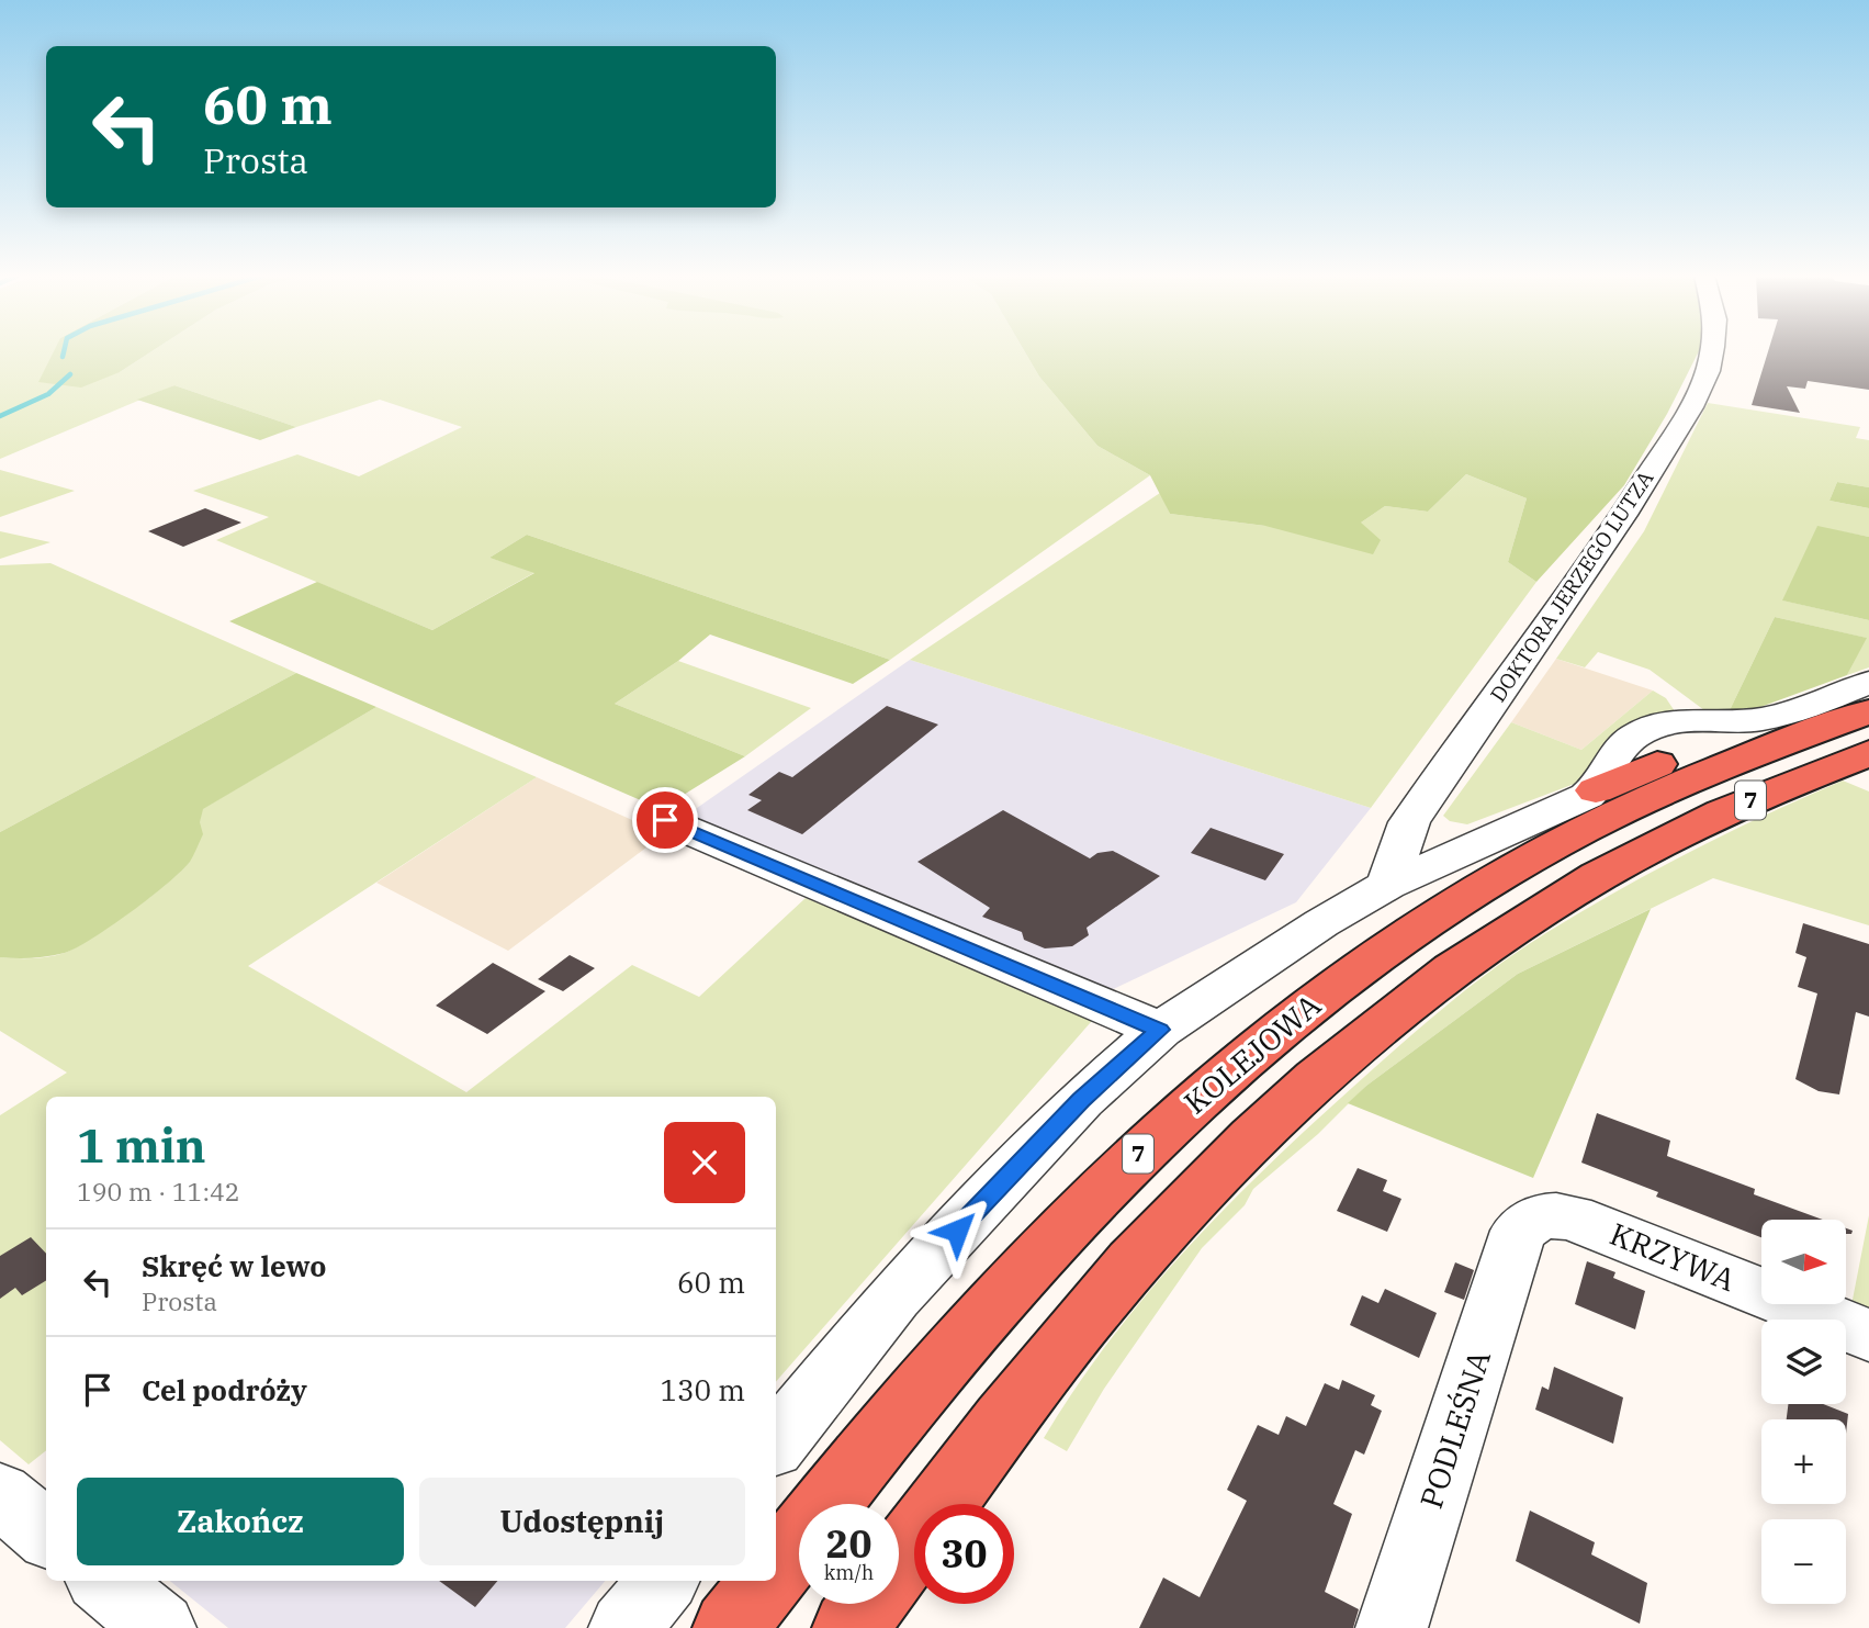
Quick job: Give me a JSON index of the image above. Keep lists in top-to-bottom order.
{
  "streets": {
    "highway": ["7", "KOLEJOWA"],
    "street": ["DOKTORA JERZEGO LUTZA", "KRZYWA", "PODLEŚNA"]
  },
  "crossings": [
    ["KRZYWA", "PODLEŚNA"]
  ],
  "north": "right",
  "page": {
    "turn": ["60 m", "Prosta"],
    "heading": ["1 min", "190 m · 11:42"],
    "map_buttons": ["+", "−"],
    "list": [
      {
        "name": "Skręć w lewo",
        "note": "Prosta",
        "value": "60 m"
      },
      {
        "name": "Cel podróży",
        "value": "130 m"
      }
    ],
    "buttons": ["Zakończ", "Udostępnij"],
    "speed": "20 km/h",
    "limit": "30"
  }
}
